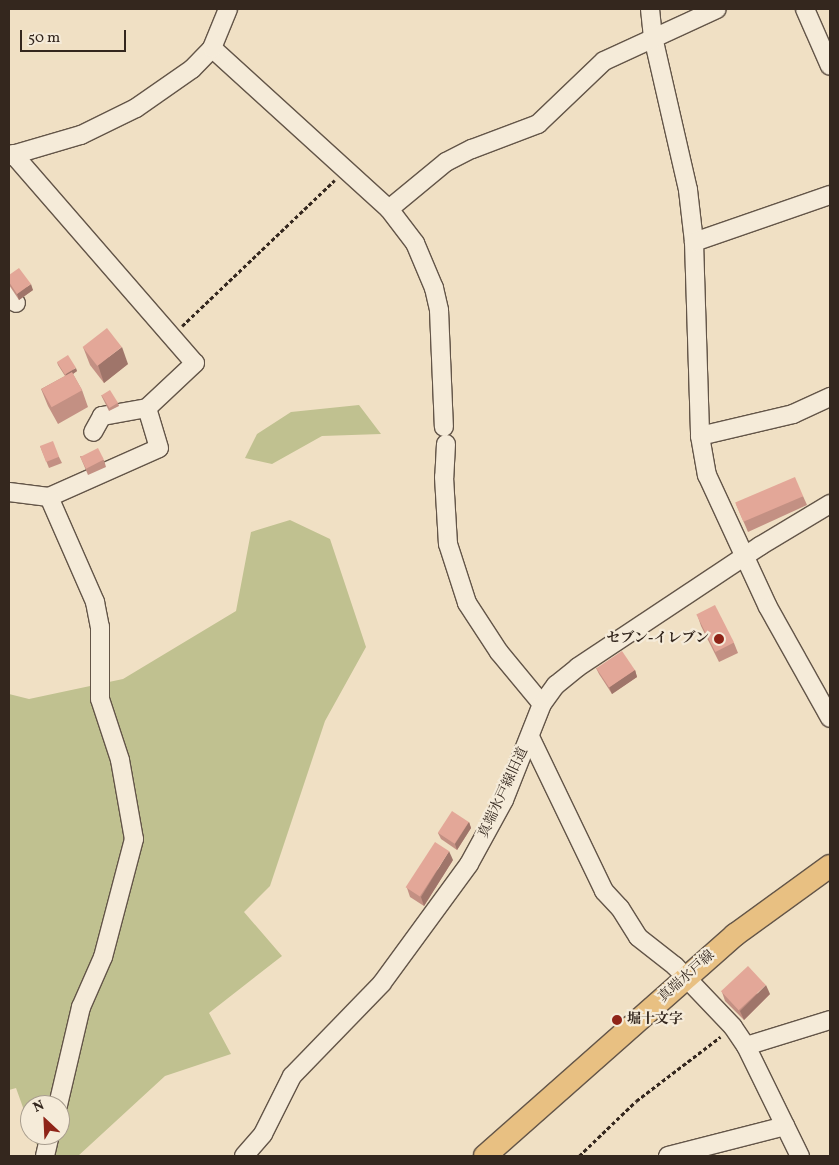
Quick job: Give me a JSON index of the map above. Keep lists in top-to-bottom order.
{
  "streets": {
    "main road": ["真端水戸線"],
    "street": ["真端水戸線旧道"]
  },
  "places": ["セブン-イレブン", "堀十文字"],
  "scale_bar": "50 m",
  "north": "top left"
}
